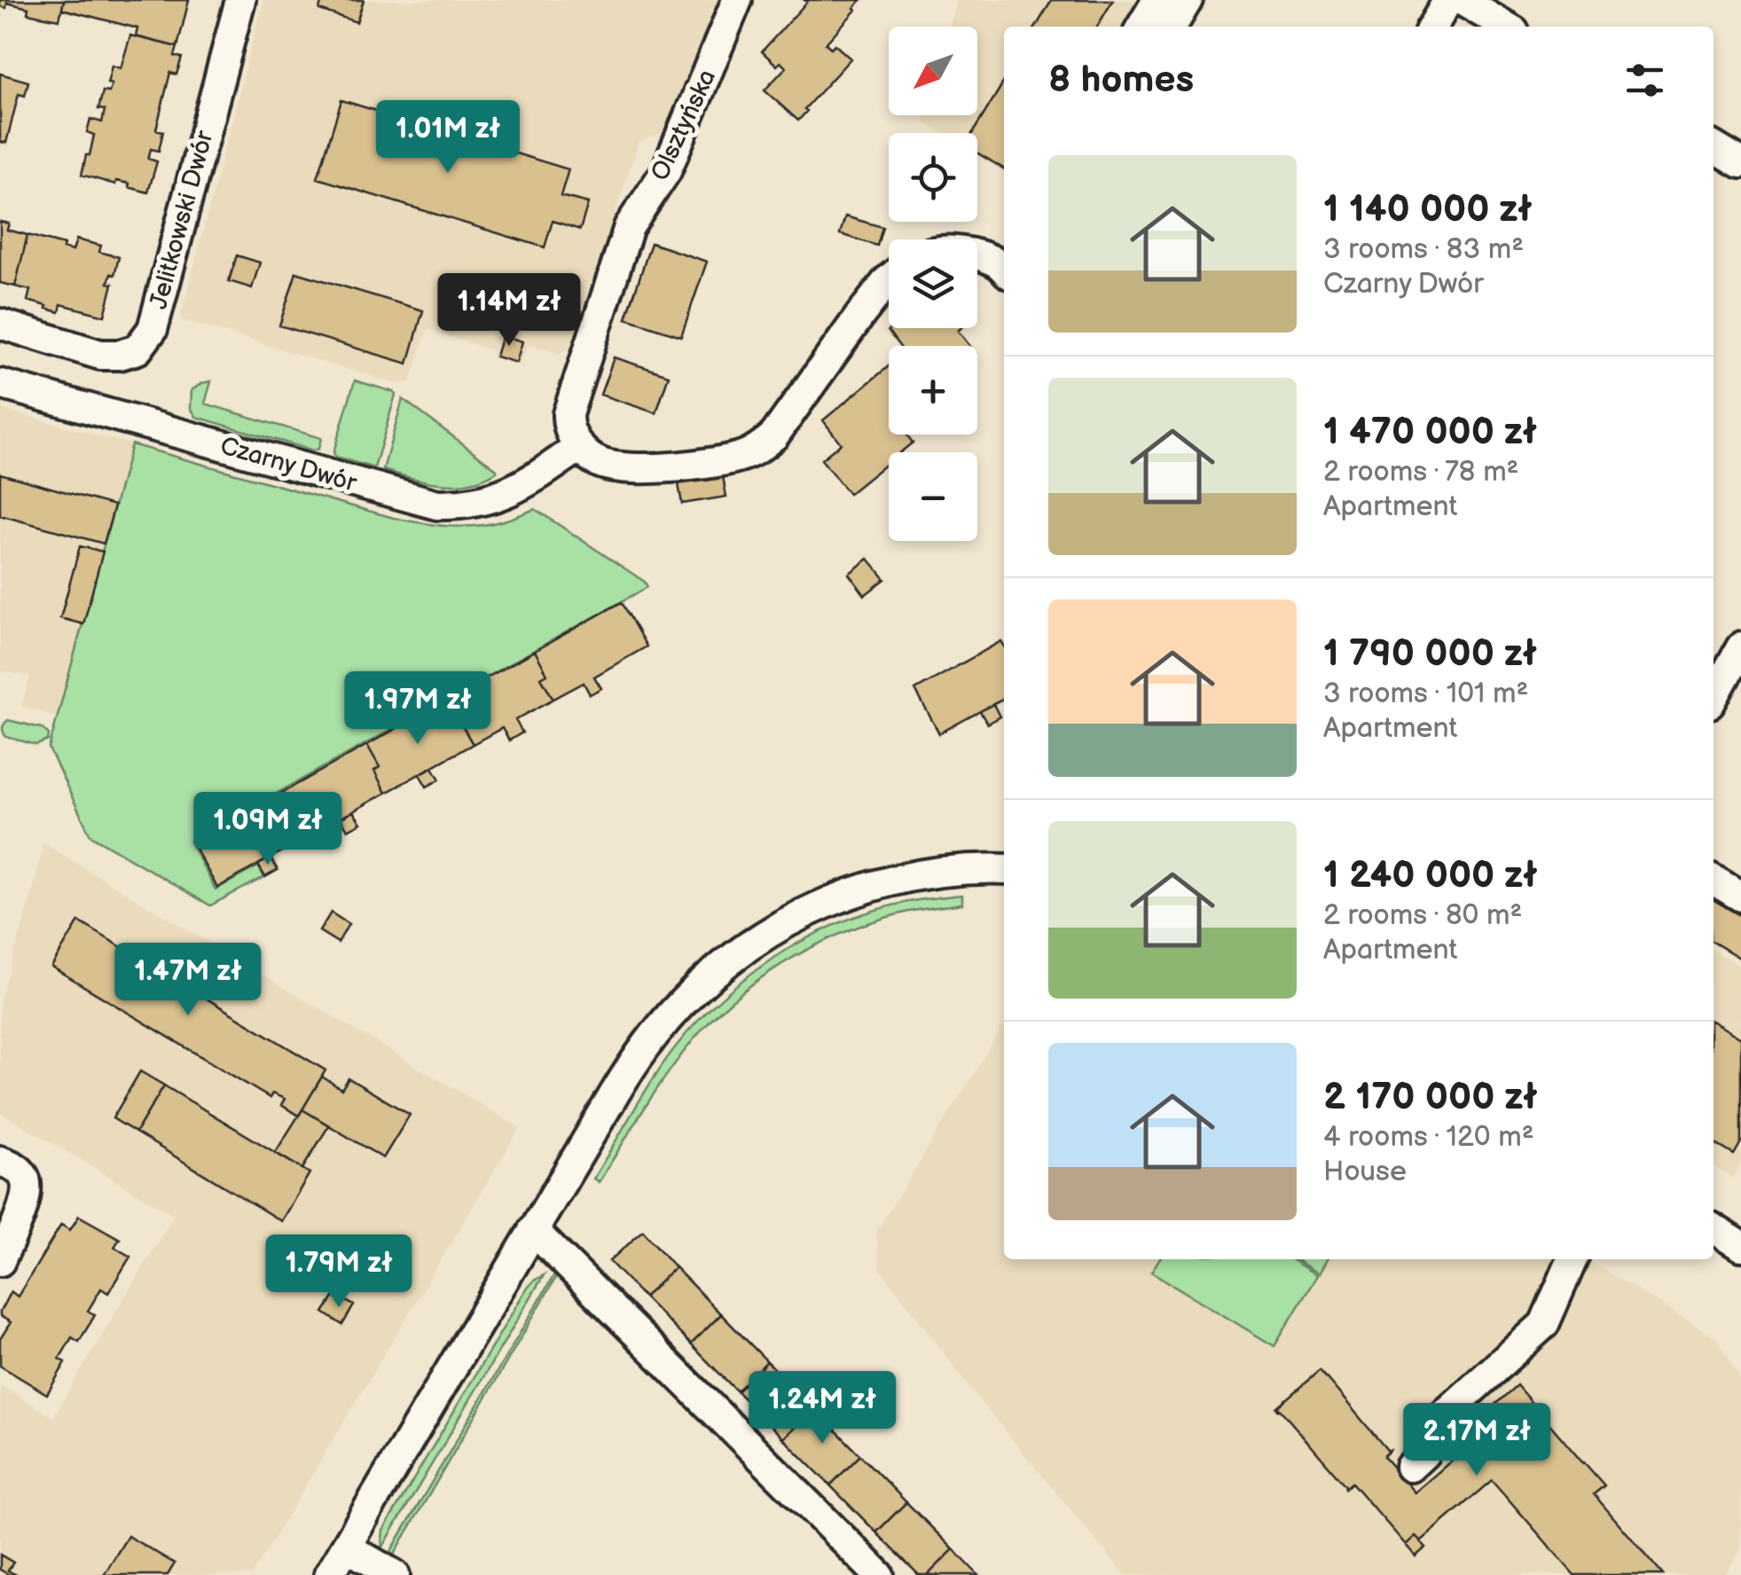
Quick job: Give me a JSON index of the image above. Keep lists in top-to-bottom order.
{
  "streets": {
    "street": ["Olsztyńska", "Jelitkowski Dwór", "Czarny Dwór"]
  },
  "crossings": [
    ["Olsztyńska", "Czarny Dwór"]
  ],
  "north": "bottom left",
  "page": {
    "map_buttons": ["+", "−"],
    "heading": "8 homes",
    "price": [
      "1.01M zł",
      "1.14M zł",
      "1.97M zł",
      "1.09M zł",
      "1.47M zł",
      "1.79M zł",
      "1.24M zł",
      "2.17M zł"
    ],
    "list": [
      {
        "name": "1 140 000 zł",
        "note": "3 rooms · 83 m² · Czarny Dwór"
      },
      {
        "name": "1 470 000 zł",
        "note": "2 rooms · 78 m² · Apartment"
      },
      {
        "name": "1 790 000 zł",
        "note": "3 rooms · 101 m² · Apartment"
      },
      {
        "name": "1 240 000 zł",
        "note": "2 rooms · 80 m² · Apartment"
      },
      {
        "name": "2 170 000 zł",
        "note": "4 rooms · 120 m² · House"
      }
    ]
  }
}
